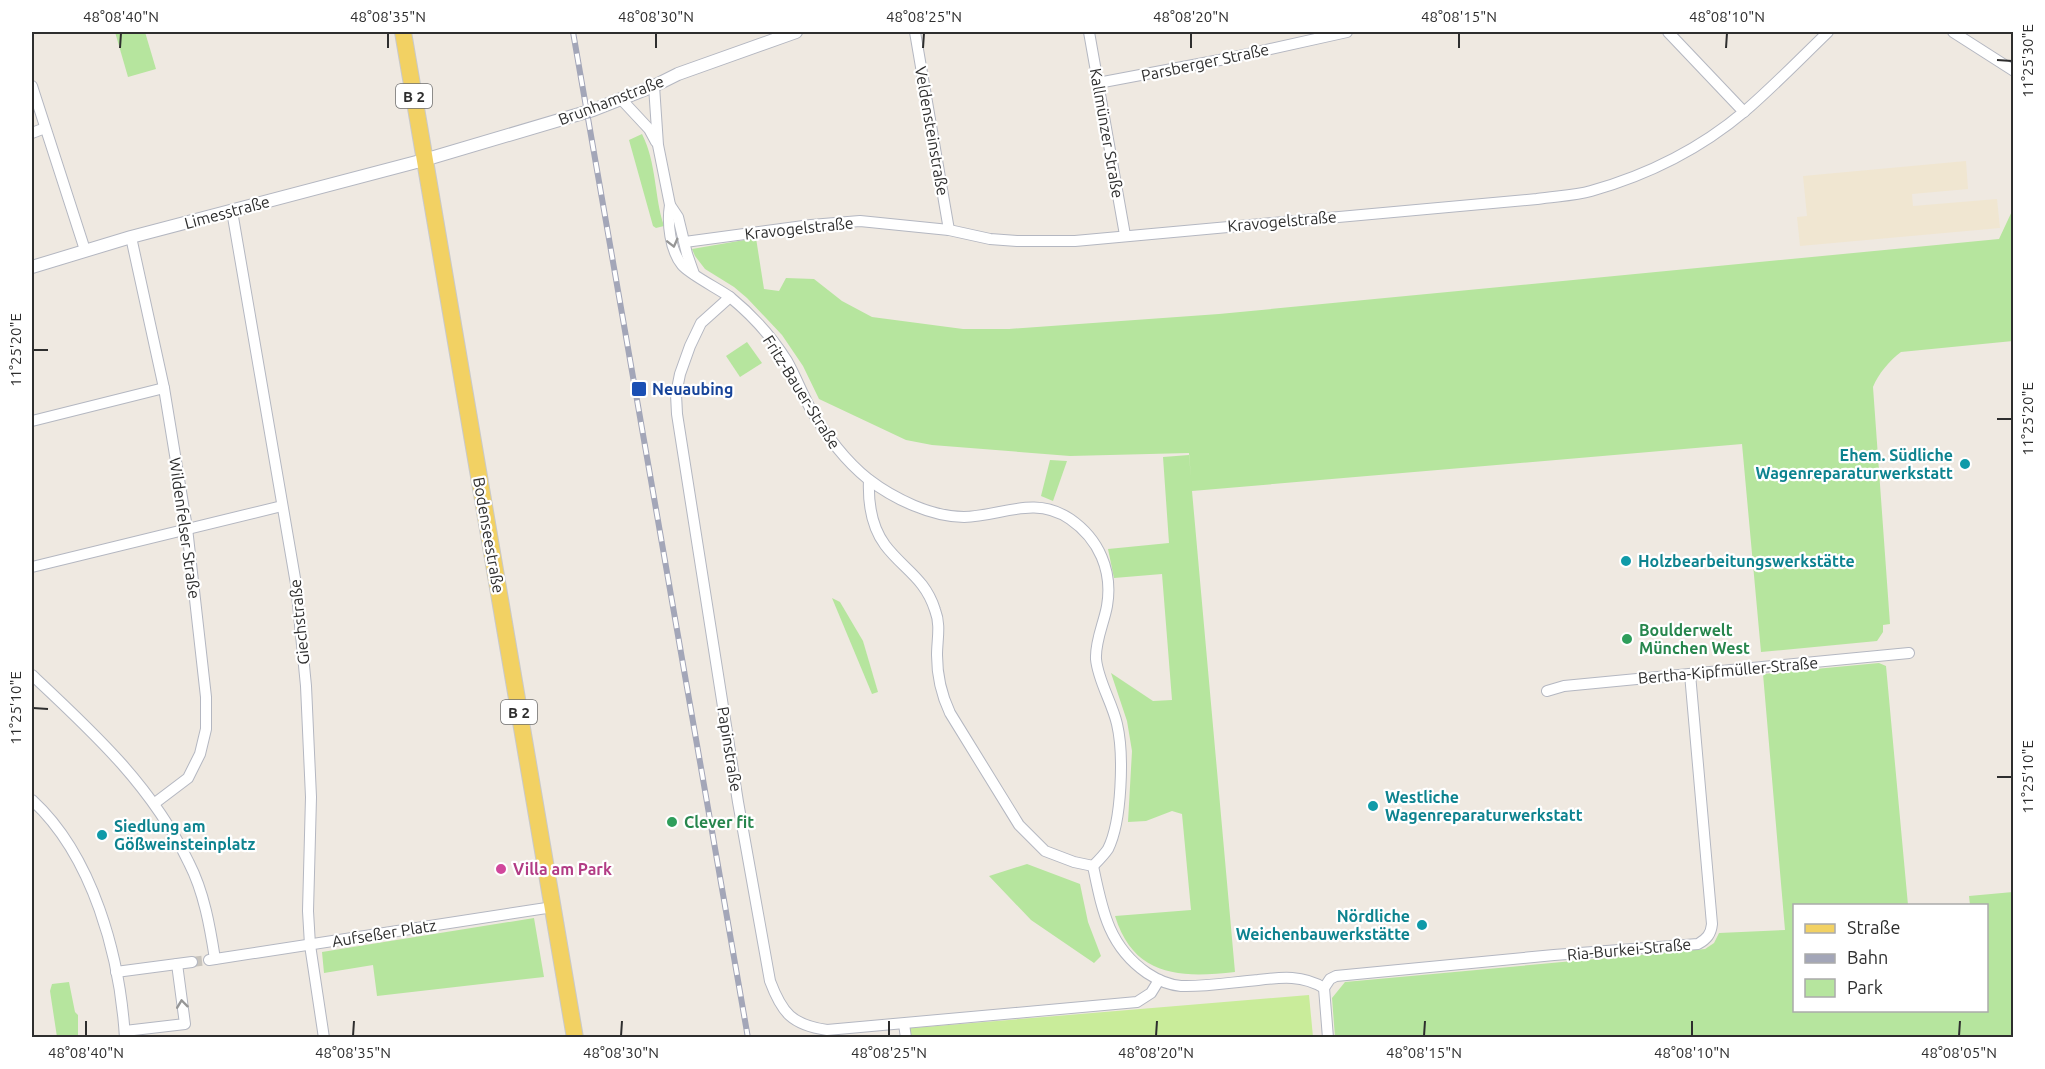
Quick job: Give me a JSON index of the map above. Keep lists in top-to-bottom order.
{
  "streets": {
    "main road": ["B 2", "Bodenseestraße"],
    "street": [
      "Parsberger Straße",
      "Brunhamstraße",
      "Veldensteinstraße",
      "Kallmünzer Straße",
      "Limesstraße",
      "Kravogelstraße",
      "Fritz-Bauer-Straße",
      "Wildenfelser Straße",
      "Giechstraße",
      "Bertha-Kipfmüller-Straße",
      "Papinstraße",
      "Aufseßer Platz",
      "Ria-Burkei-Straße"
    ]
  },
  "crossings": [
    ["Parsberger Straße", "Kallmünzer Straße"],
    ["Brunhamstraße", "Limesstraße"],
    ["Brunhamstraße", "Bodenseestraße"],
    ["Veldensteinstraße", "Kravogelstraße"],
    ["Kallmünzer Straße", "Kravogelstraße"],
    ["Limesstraße", "Wildenfelser Straße"],
    ["Limesstraße", "Bodenseestraße"],
    ["Limesstraße", "Giechstraße"],
    ["Fritz-Bauer-Straße", "Papinstraße"],
    ["Wildenfelser Straße", "Aufseßer Platz"],
    ["Bodenseestraße", "Aufseßer Platz"],
    ["Giechstraße", "Aufseßer Platz"],
    ["Bertha-Kipfmüller-Straße", "Ria-Burkei-Straße"]
  ],
  "places": {
    "transit": ["Neuaubing"],
    "other": [
      "Ehem. Südliche Wagenreparaturwerkstatt",
      "Holzbearbeitungswerkstätte",
      "Boulderwelt München West",
      "Westliche Wagenreparaturwerkstatt",
      "Clever fit",
      "Siedlung am Gößweinsteinplatz",
      "Villa am Park",
      "Nördliche Weichenbauwerkstätte"
    ]
  },
  "legend": ["Straße", "Bahn", "Park"],
  "coordinates": [
    "48°08'40\"N",
    "48°08'35\"N",
    "48°08'30\"N",
    "48°08'25\"N",
    "48°08'20\"N",
    "48°08'15\"N",
    "48°08'10\"N",
    "11°25'30\"E",
    "11°25'20\"E",
    "11°25'10\"E",
    "48°08'05\"N"
  ]
}
